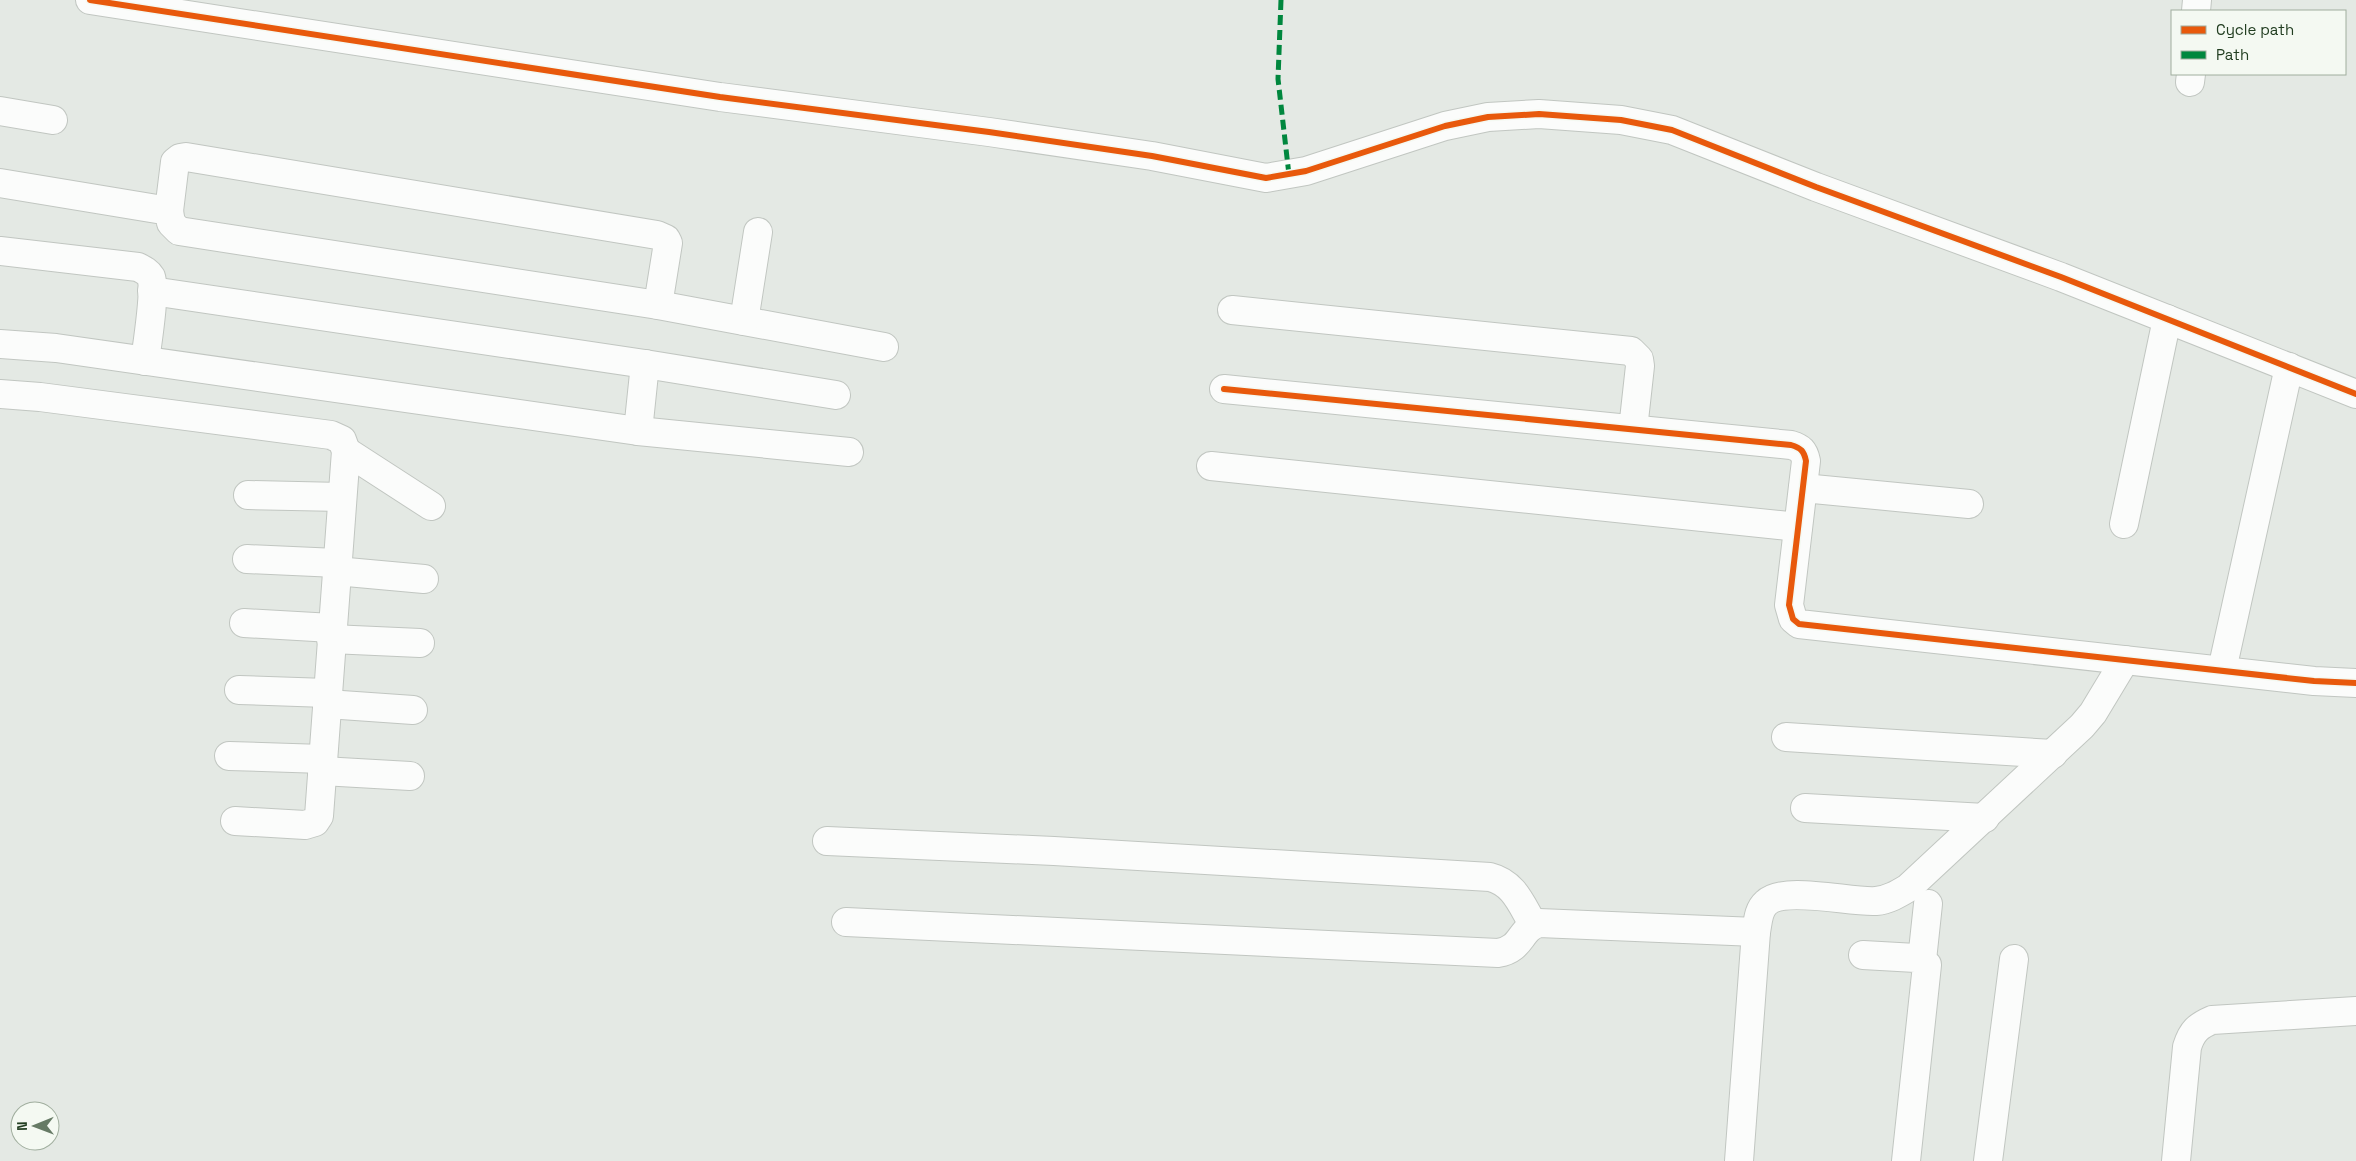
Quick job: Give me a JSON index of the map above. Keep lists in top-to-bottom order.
{
  "legend": ["Cycle path", "Path"],
  "north": "left"
}
